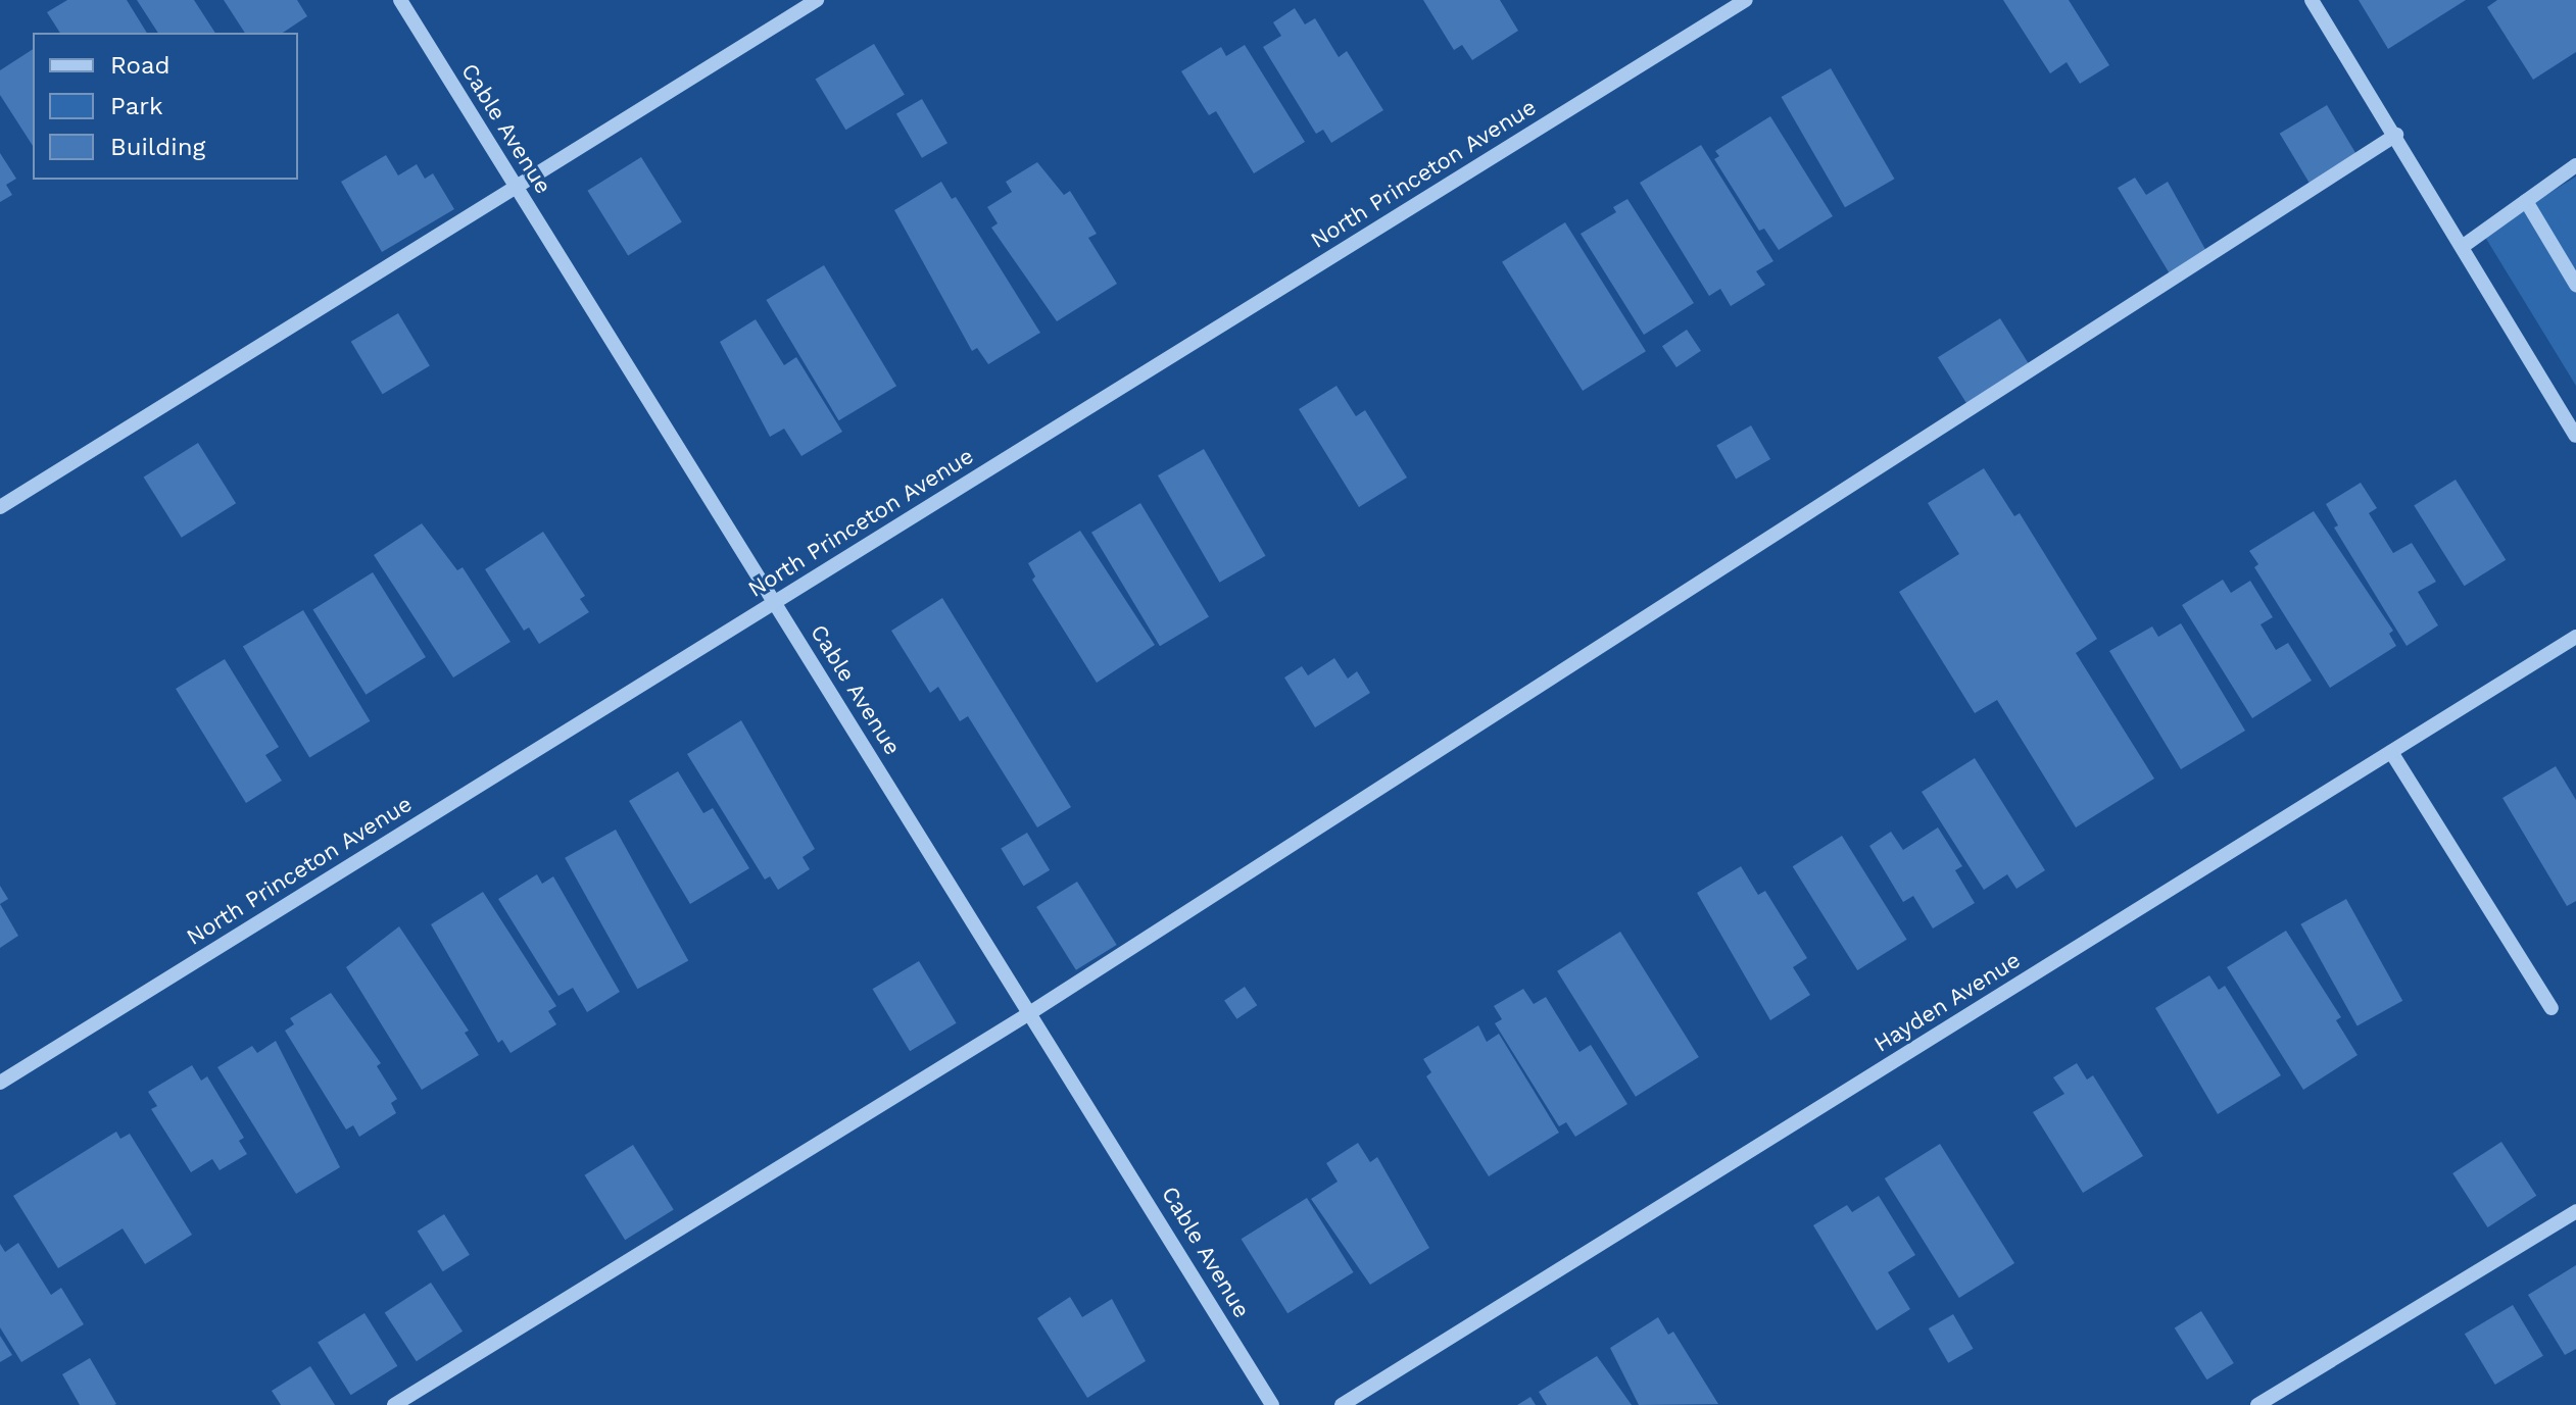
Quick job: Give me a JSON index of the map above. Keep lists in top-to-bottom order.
{
  "streets": {
    "street": ["Cable Avenue", "North Princeton Avenue", "Hayden Avenue"]
  },
  "crossings": [
    ["Cable Avenue", "North Princeton Avenue"]
  ],
  "legend": ["Road", "Park", "Building"]
}
